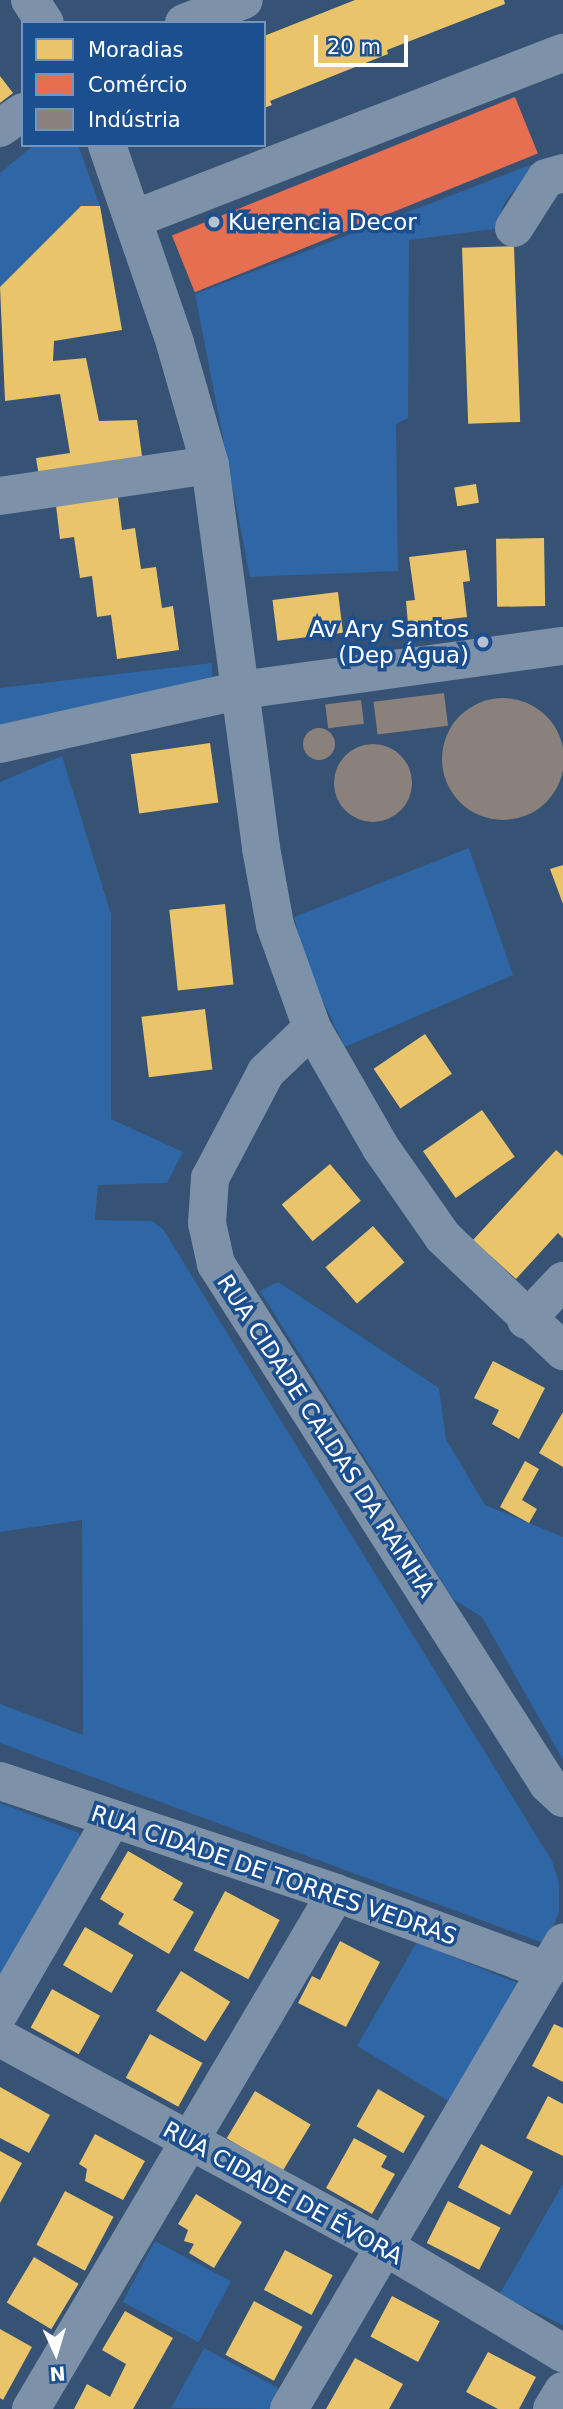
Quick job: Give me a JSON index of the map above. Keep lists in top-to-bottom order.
{
  "streets": {
    "street": ["RUA CIDADE CALDAS DA RAINHA", "RUA CIDADE DE TORRES VEDRAS", "RUA CIDADE DE ÉVORA"]
  },
  "places": ["Kuerencia Decor", "Av Ary Santos (Dep Água)"],
  "legend": ["Moradias", "Comércio", "Indústria"],
  "scale_bar": "20 m",
  "north": "bottom"
}
